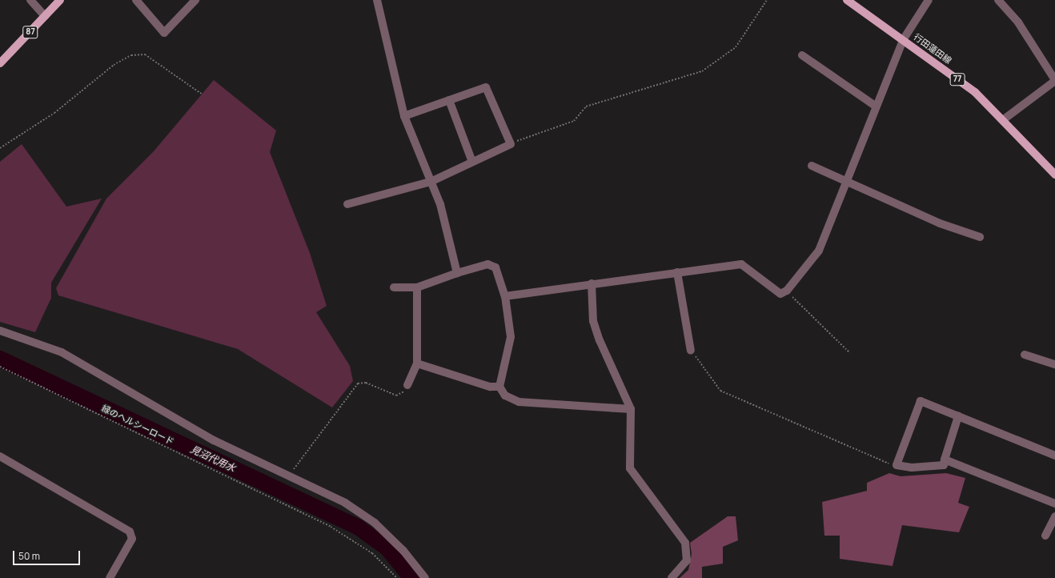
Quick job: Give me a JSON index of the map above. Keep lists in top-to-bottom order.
{
  "streets": {
    "main road": ["87", "行田蓮田線", "77"],
    "path": ["緑のヘルシーロード"]
  },
  "water": ["見沼代用水"],
  "scale_bar": "50 m"
}
